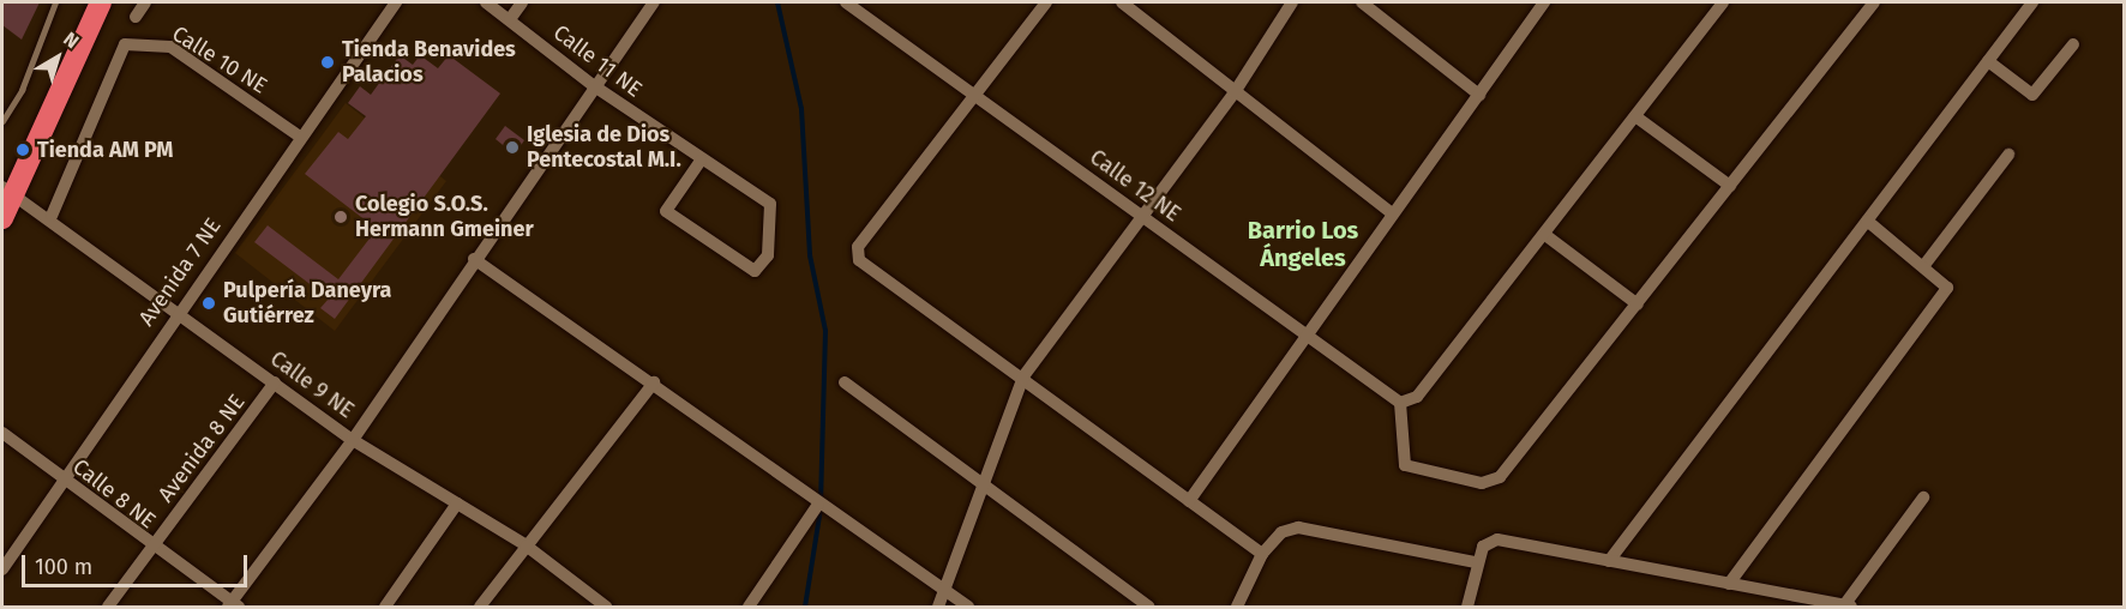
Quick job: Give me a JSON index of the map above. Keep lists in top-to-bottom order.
{
  "streets": {
    "street": [
      "Calle 10 NE",
      "Calle 11 NE",
      "Calle 12 NE",
      "Avenida 7 NE",
      "Calle 9 NE",
      "Avenida 8 NE",
      "Calle 8 NE"
    ]
  },
  "crossings": [
    ["Calle 10 NE", "Avenida 7 NE"],
    ["Calle 10 NE", "Calle 9 NE"],
    ["Avenida 7 NE", "Calle 9 NE"],
    ["Avenida 7 NE", "Calle 8 NE"],
    ["Calle 9 NE", "Avenida 8 NE"],
    ["Avenida 8 NE", "Calle 8 NE"]
  ],
  "districts": ["Barrio Los Ángeles"],
  "places": [
    "Tienda Benavides Palacios",
    "Iglesia de Dios Pentecostal M.I.",
    "Tienda AM PM",
    "Colegio S.O.S. Hermann Gmeiner",
    "Pulpería Daneyra Gutiérrez"
  ],
  "scale_bar": "100 m",
  "north": "top right"
}
